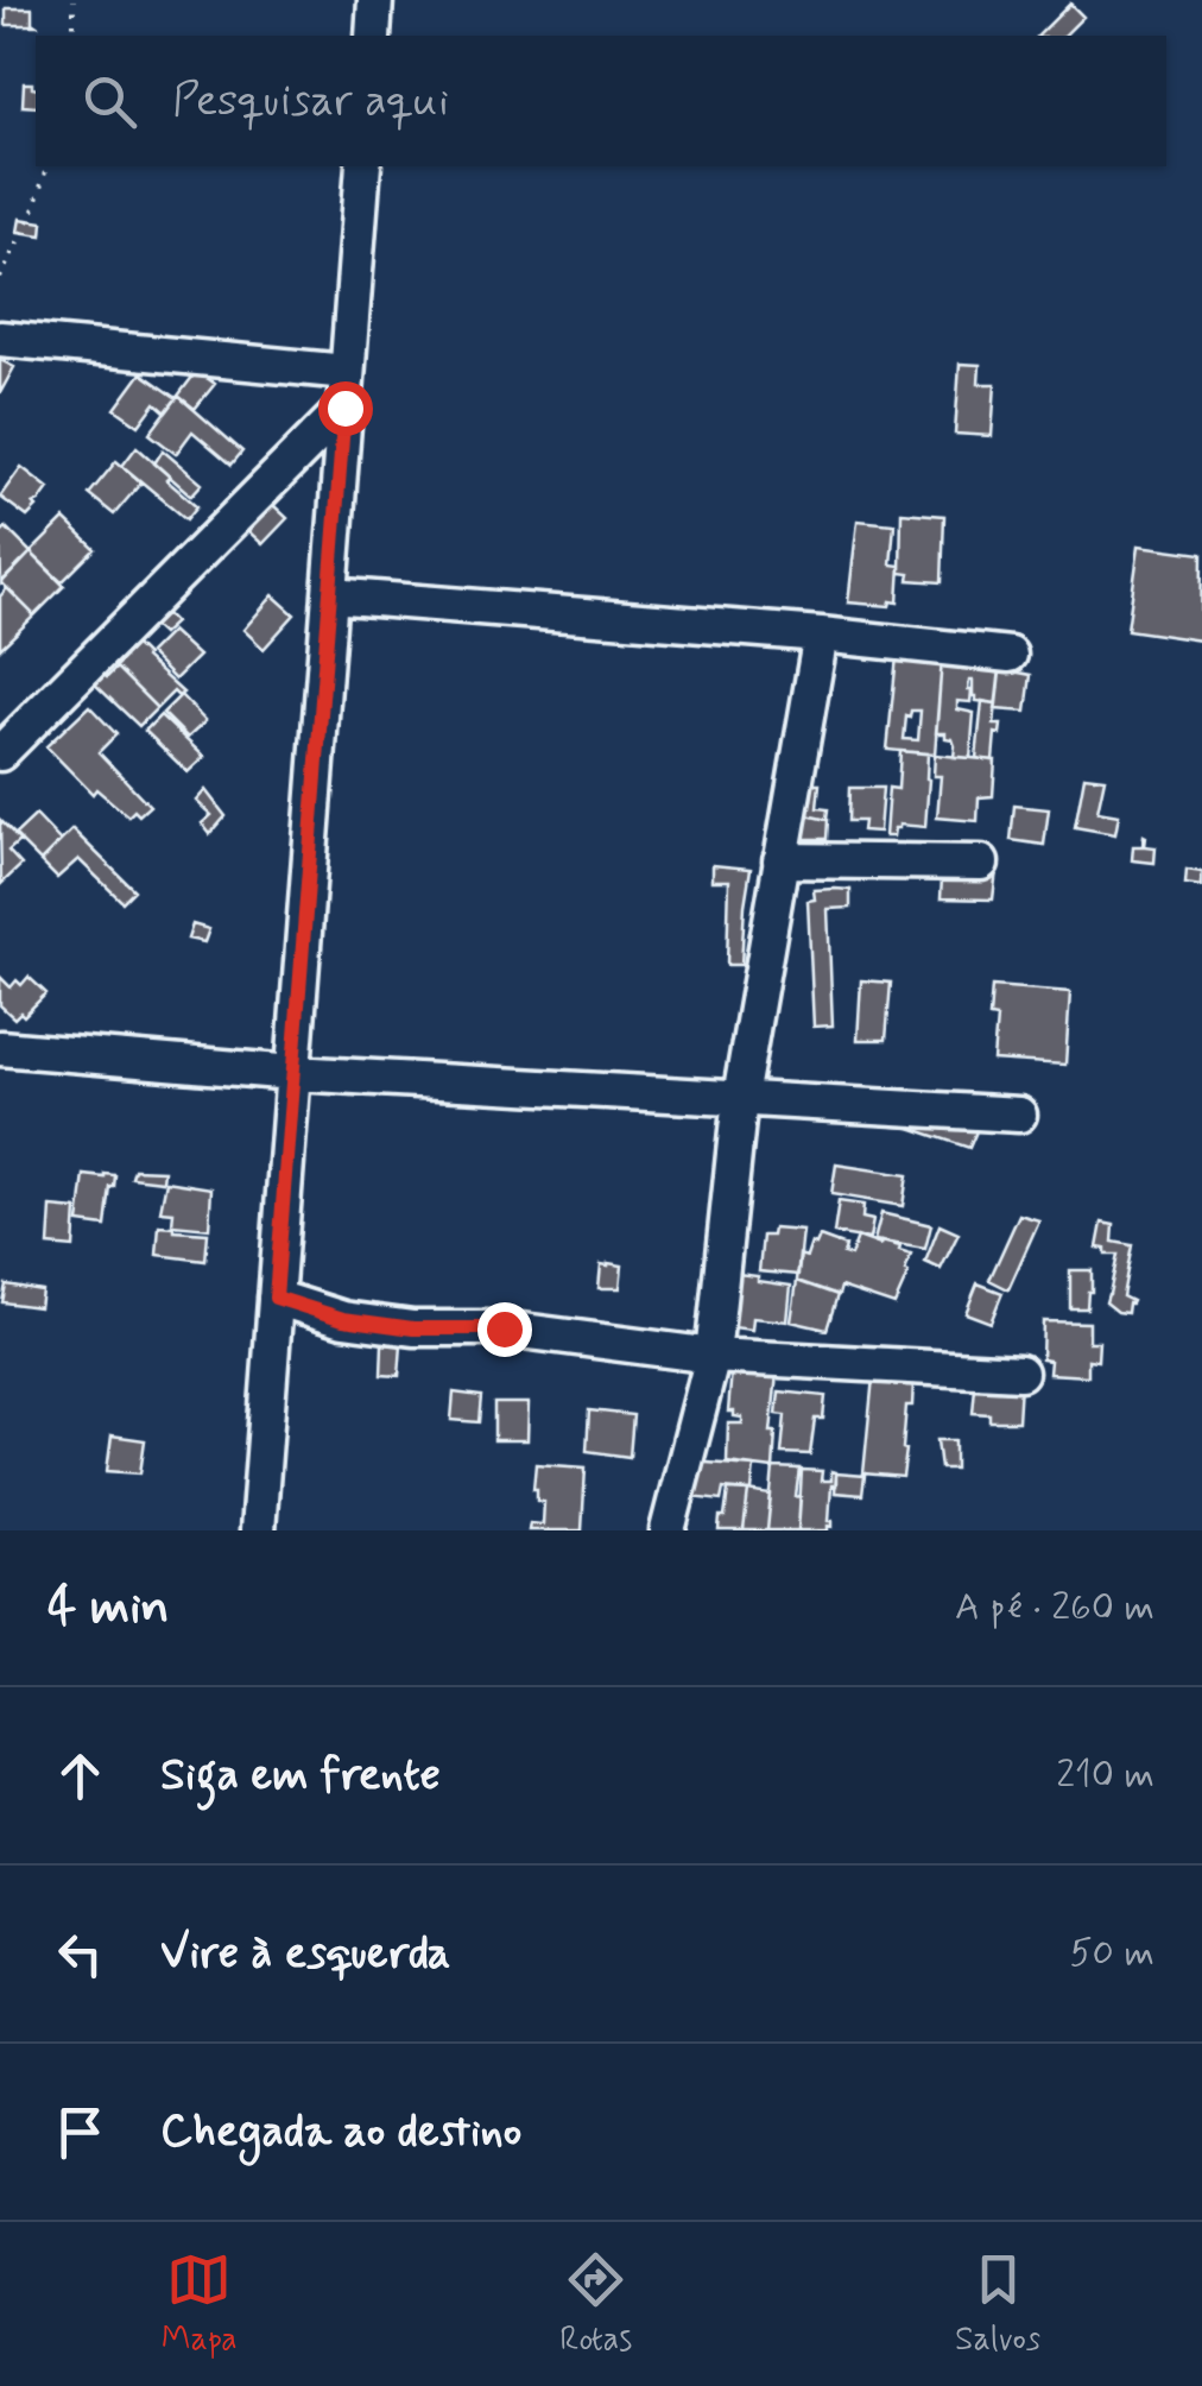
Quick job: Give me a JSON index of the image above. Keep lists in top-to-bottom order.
{
  "page": {
    "search": "Pesquisar aqui",
    "heading": ["4 min", "A pé · 260 m"],
    "list": [
      ["Siga em frente", "210 m"],
      ["Vire à esquerda", "50 m"],
      "Chegada ao destino"
    ],
    "nav": ["Mapa", "Rotas", "Salvos"]
  }
}
